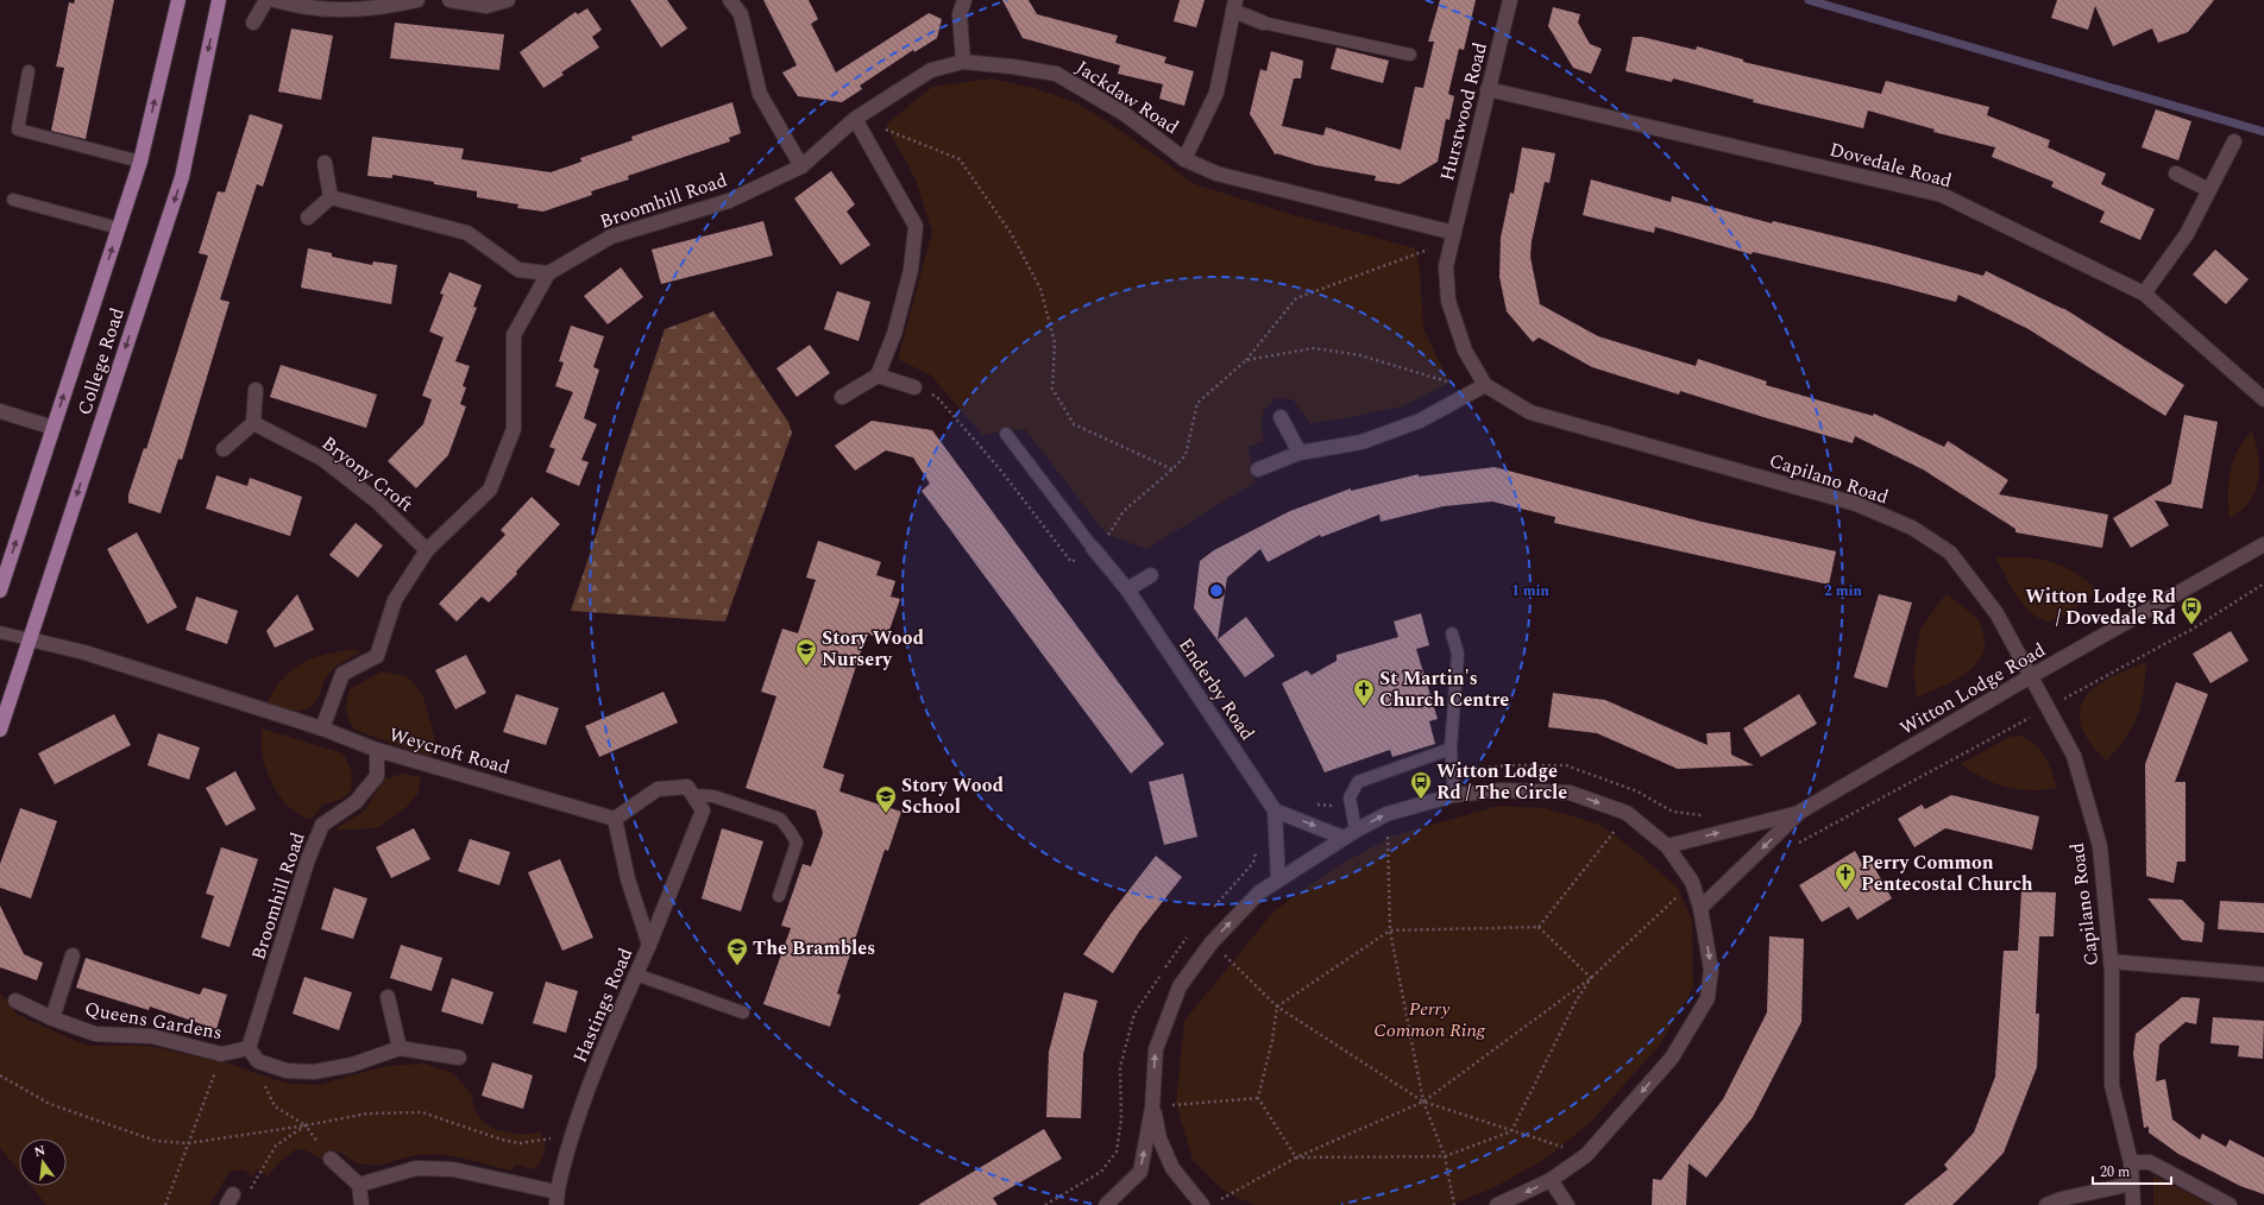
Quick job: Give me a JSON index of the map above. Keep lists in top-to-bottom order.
{
  "streets": {
    "main road": ["College Road"],
    "street": [
      "Jackdaw Road",
      "Hurstwood Road",
      "Dovedale Road",
      "Broomhill Road",
      "Bryony Croft",
      "Capilano Road",
      "Enderby Road",
      "Witton Lodge Road",
      "Weycroft Road",
      "Hastings Road",
      "Queens Gardens"
    ]
  },
  "crossings": [
    ["Jackdaw Road", "Hurstwood Road"],
    ["Jackdaw Road", "Broomhill Road"],
    ["Jackdaw Road", "Capilano Road"],
    ["Hurstwood Road", "Dovedale Road"],
    ["Hurstwood Road", "Capilano Road"],
    ["Broomhill Road", "Weycroft Road"],
    ["Broomhill Road", "Queens Gardens"],
    ["College Road", "Weycroft Road"],
    ["Capilano Road", "Witton Lodge Road"],
    ["Weycroft Road", "Hastings Road"]
  ],
  "parks": ["Perry Common Ring"],
  "places": {
    "bus stop": ["Witton Lodge Rd / Dovedale Rd", "Witton Lodge Rd / The Circle"],
    "school or university": ["Story Wood Nursery", "Story Wood School", "The Brambles"],
    "church": ["St Martin's Church Centre", "Perry Common Pentecostal Church"]
  },
  "scale_bar": "20 m",
  "north": "top",
  "rings": ["1 min", "2 min"]
}
